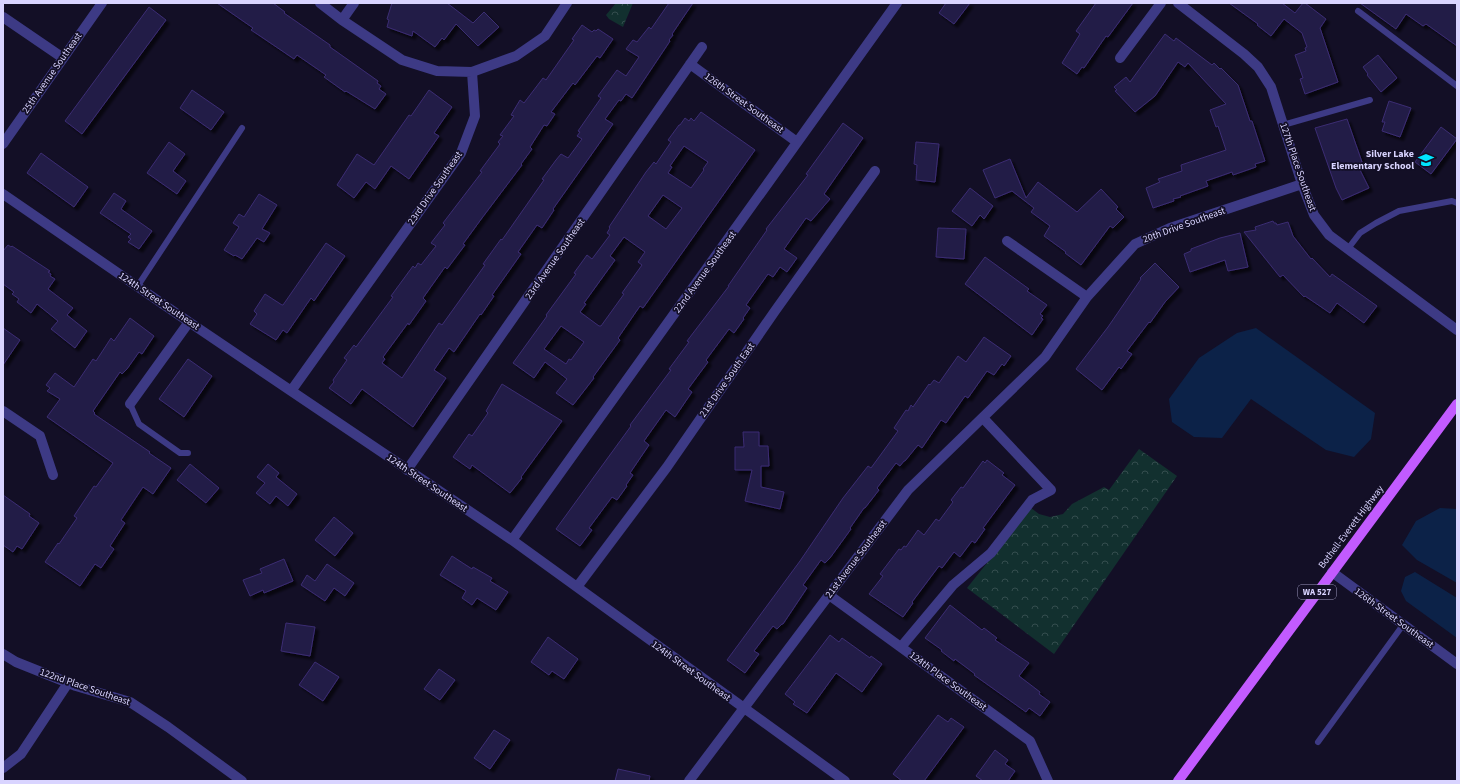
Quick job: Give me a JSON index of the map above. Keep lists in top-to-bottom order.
{
  "streets": {
    "main road": ["Bothell-Everett Highway", "WA 527"],
    "street": [
      "25th Avenue Southeast",
      "126th Street Southeast",
      "127th Place Southeast",
      "23rd Drive Southeast",
      "20th Drive Southeast",
      "23rd Avenue Southeast",
      "22nd Avenue Southeast",
      "124th Street Southeast",
      "21st Drive South East",
      "21st Avenue Southeast",
      "124th Place Southeast",
      "122nd Place Southeast"
    ]
  },
  "crossings": [
    ["126th Street Southeast", "23rd Avenue Southeast"],
    ["126th Street Southeast", "22nd Avenue Southeast"],
    ["126th Street Southeast", "Bothell-Everett Highway"],
    ["127th Place Southeast", "20th Drive Southeast"],
    ["23rd Drive Southeast", "124th Street Southeast"],
    ["20th Drive Southeast", "21st Avenue Southeast"],
    ["23rd Avenue Southeast", "124th Street Southeast"],
    ["22nd Avenue Southeast", "124th Street Southeast"],
    ["124th Street Southeast", "21st Drive South East"],
    ["124th Street Southeast", "21st Avenue Southeast"],
    ["21st Avenue Southeast", "124th Place Southeast"]
  ],
  "places": {
    "school or university": ["Silver Lake Elementary School"]
  }
}
